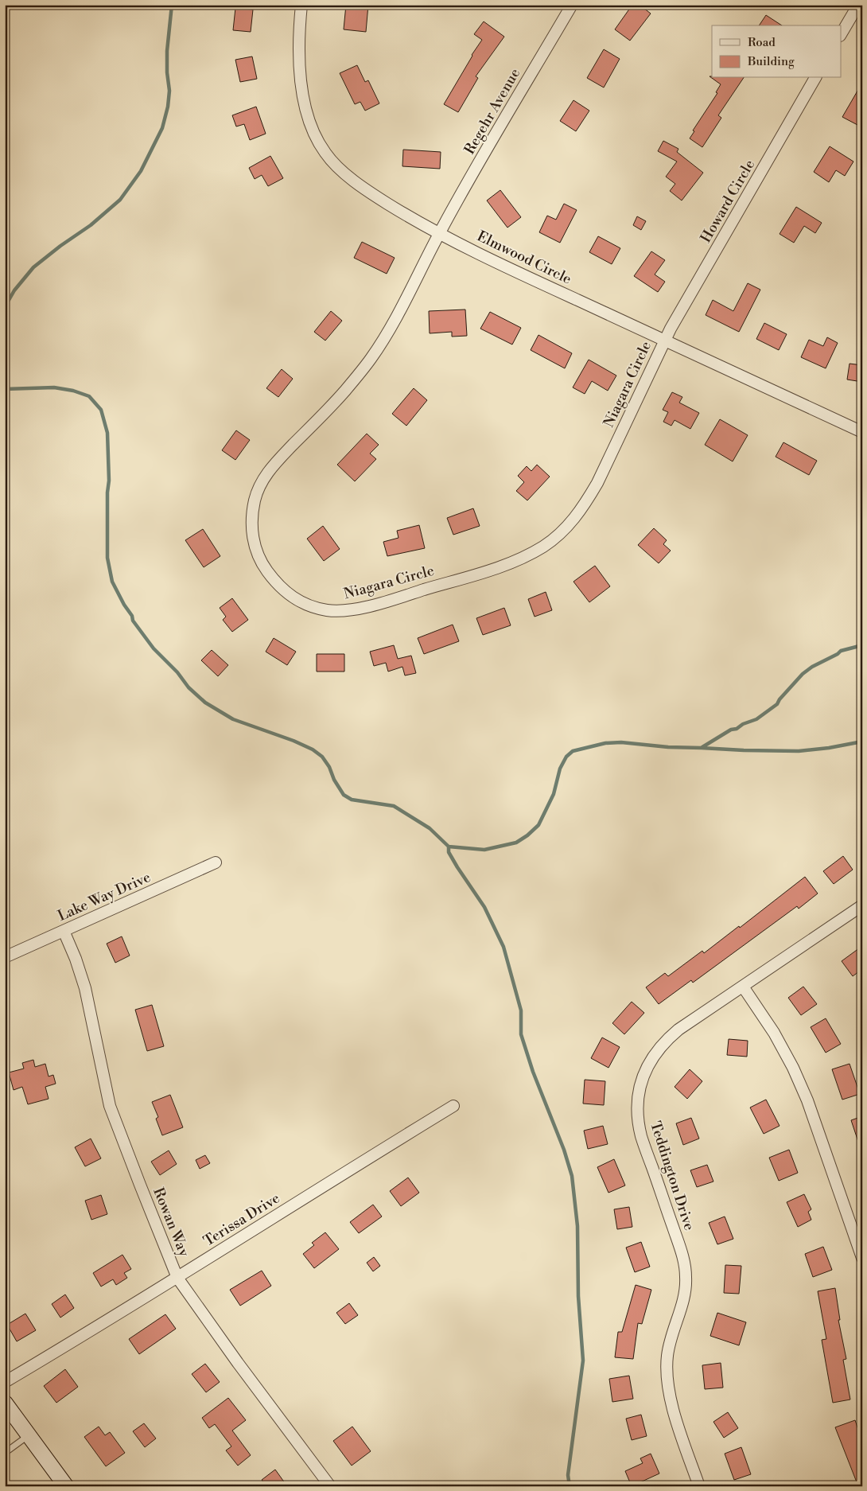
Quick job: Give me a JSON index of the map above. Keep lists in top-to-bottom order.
{
  "streets": {
    "street": [
      "Regehr Avenue",
      "Howard Circle",
      "Elmwood Circle",
      "Niagara Circle",
      "Lake Way Drive",
      "Teddington Drive",
      "Terissa Drive",
      "Rowan Way"
    ]
  },
  "crossings": [
    ["Regehr Avenue", "Elmwood Circle"],
    ["Regehr Avenue", "Niagara Circle"],
    ["Howard Circle", "Elmwood Circle"],
    ["Howard Circle", "Niagara Circle"],
    ["Elmwood Circle", "Niagara Circle"],
    ["Lake Way Drive", "Rowan Way"],
    ["Terissa Drive", "Rowan Way"]
  ],
  "legend": ["Road", "Building"]
}
